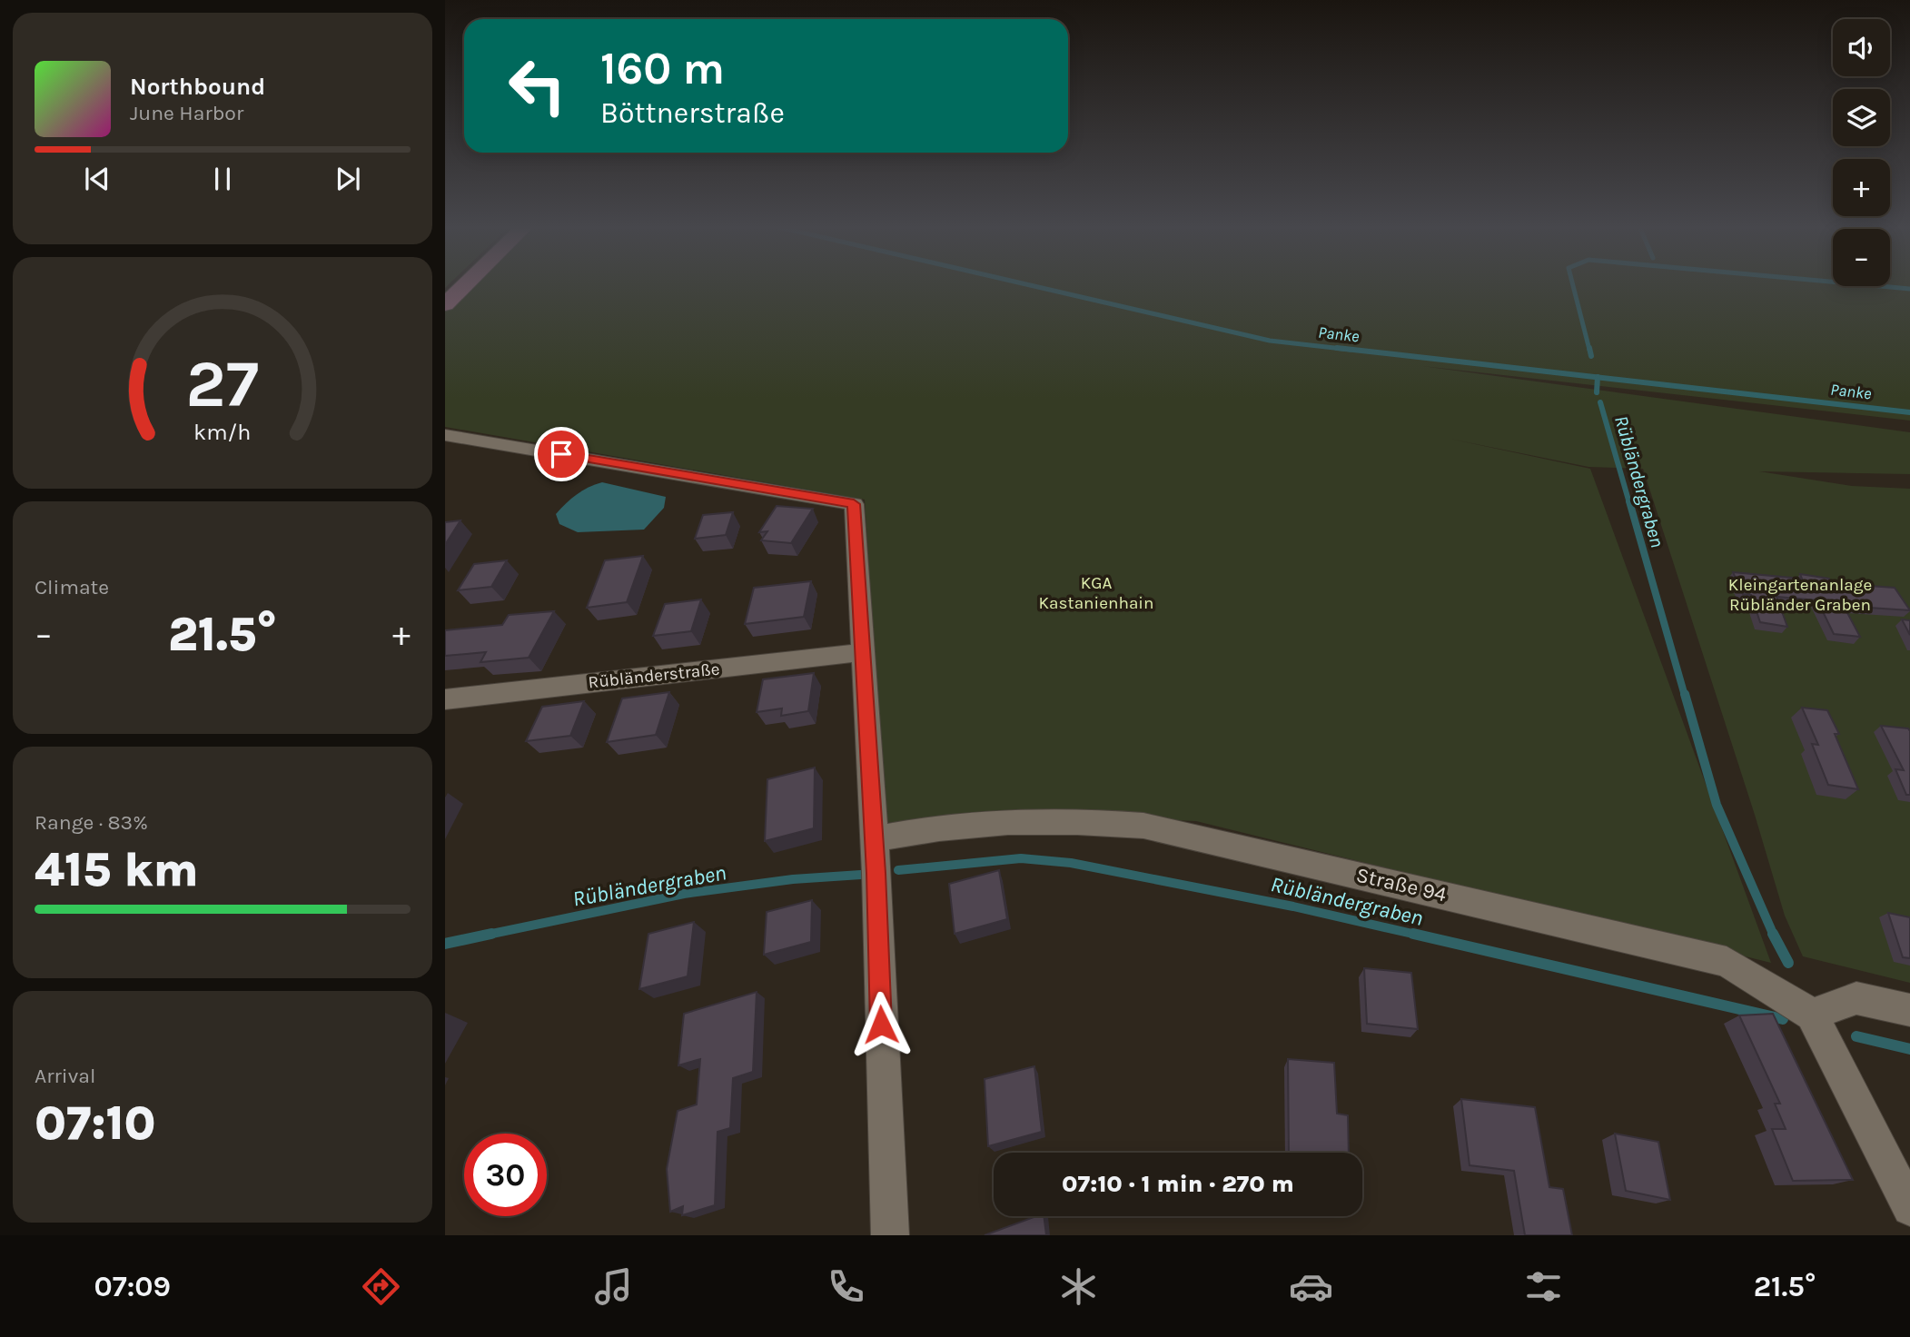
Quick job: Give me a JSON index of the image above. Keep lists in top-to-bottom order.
{
  "streets": {
    "street": ["Rübländerstraße", "Straße 94"]
  },
  "water": ["Panke", "Rübländergraben"],
  "parks": ["KGA Kastanienhain", "Kleingartenanlage Rübländer Graben"],
  "page": {
    "map_buttons": ["+", "−"],
    "turn": ["160 m", "Böttnerstraße"],
    "song": ["Northbound", "June Harbor"],
    "tile": [
      "Climate",
      ["Range · 83%", "415 km"],
      ["Arrival", "07:10"]
    ],
    "heat": ["−", "21.5°", "+"],
    "limit": "30",
    "trip": "07:10 · 1 min · 270 m",
    "tabs": ["07:09", "21.5°"],
    "gauge": ["27", "km/h"]
  }
}
